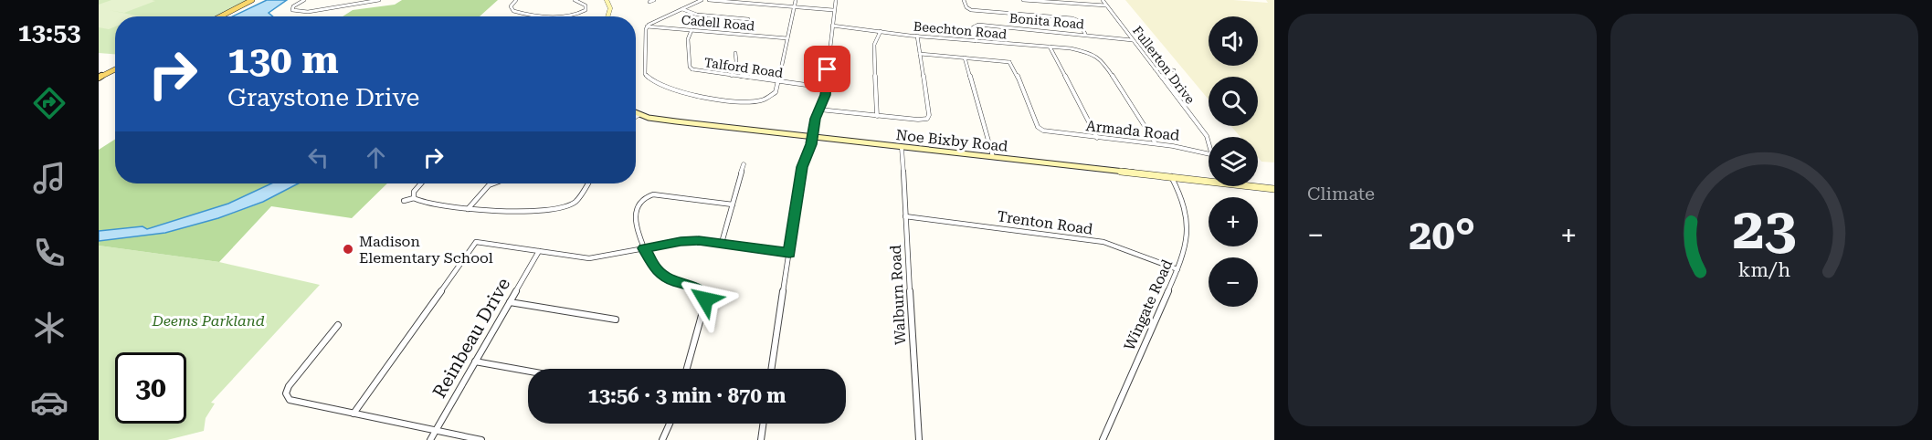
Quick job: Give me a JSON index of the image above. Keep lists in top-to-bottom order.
{
  "streets": {
    "street": [
      "Bonita Road",
      "Cadell Road",
      "Beechton Road",
      "Fullerton Drive",
      "Talford Road",
      "Armada Road",
      "Noe Bixby Road",
      "Trenton Road",
      "Walburn Road",
      "Wingate Road",
      "Reinbeau Drive"
    ]
  },
  "crossings": [
    ["Bonita Road", "Beechton Road"],
    ["Bonita Road", "Fullerton Drive"],
    ["Cadell Road", "Talford Road"],
    ["Beechton Road", "Armada Road"],
    ["Noe Bixby Road", "Walburn Road"],
    ["Noe Bixby Road", "Wingate Road"],
    ["Trenton Road", "Walburn Road"],
    ["Trenton Road", "Wingate Road"]
  ],
  "parks": ["Deems Parkland"],
  "places": ["Madison Elementary School"],
  "page": {
    "tabs": "13:53",
    "tile": "Climate",
    "map_buttons": ["+", "−"],
    "turn": ["130 m", "Graystone Drive"],
    "heat": ["−", "20°", "+"],
    "limit": "30",
    "trip": "13:56 · 3 min · 870 m",
    "gauge": ["23", "km/h"]
  }
}
